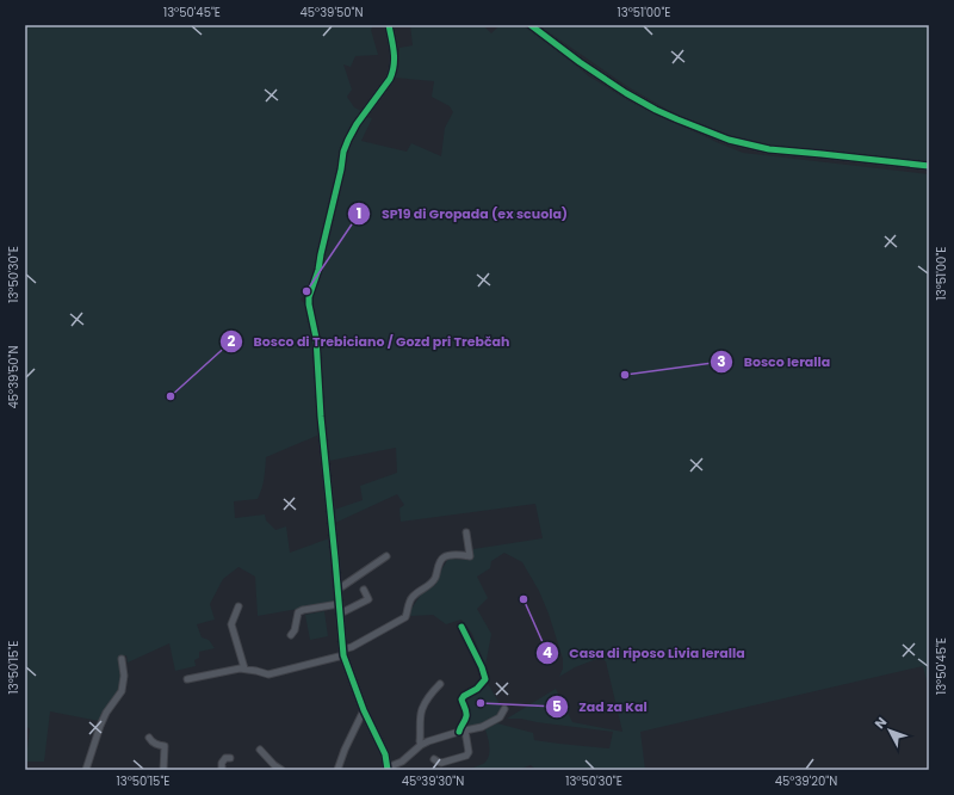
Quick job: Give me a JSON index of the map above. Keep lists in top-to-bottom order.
{
  "places": [
    "SP19 di Gropada (ex scuola)",
    "Bosco Ieralla",
    "Bosco di Trebiciano / Gozd pri Trebčah",
    "Casa di riposo Livia Ieralla",
    "Zad za Kal"
  ],
  "north": "top left",
  "coordinates": [
    "13°50'45\"E",
    "45°39'50\"N",
    "13°51'00\"E",
    "13°50'30\"E",
    "13°50'15\"E",
    "45°39'30\"N",
    "45°39'20\"N"
  ]
}
